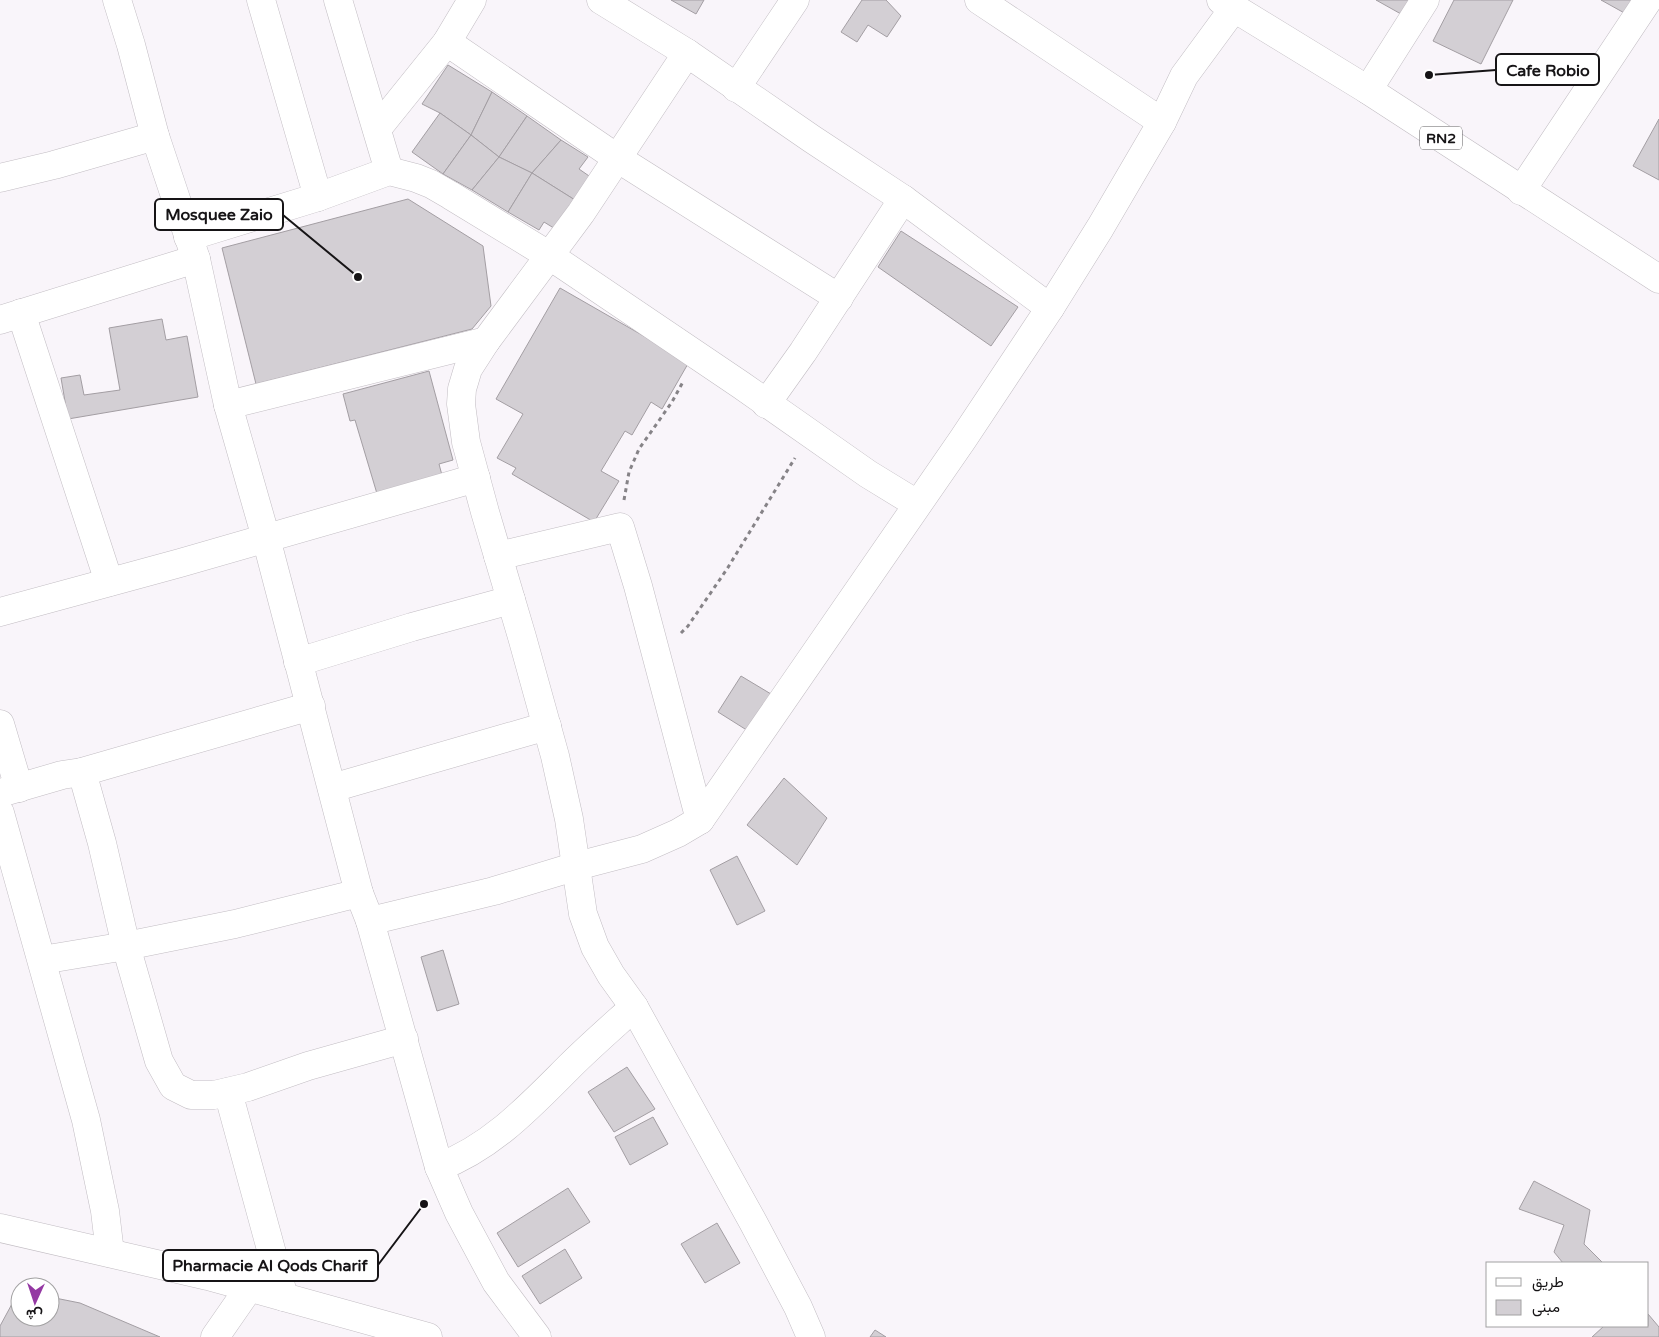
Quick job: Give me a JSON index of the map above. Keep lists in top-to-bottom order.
{
  "streets": {
    "main road": ["RN2"]
  },
  "places": ["Cafe Robio", "Mosquee Zaio", "Pharmacie Al Qods Charif"],
  "legend": ["طريق", "مبنى"],
  "north": "bottom"
}
